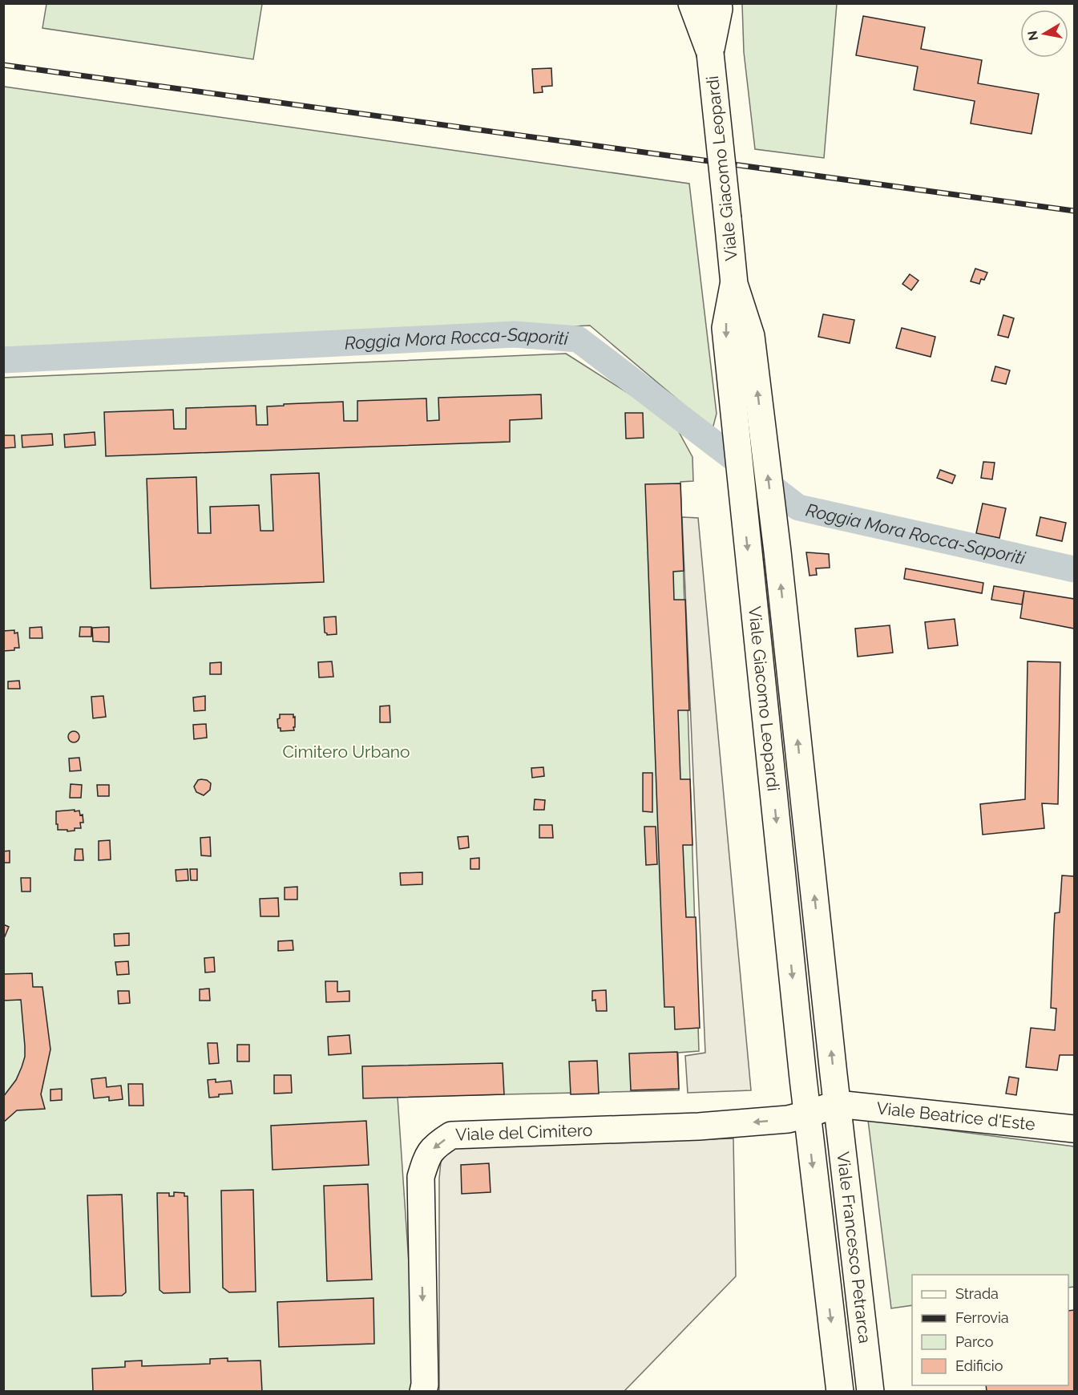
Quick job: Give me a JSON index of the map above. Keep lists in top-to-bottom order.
{
  "streets": {
    "main road": [
      "Viale Giacomo Leopardi",
      "Viale Beatrice d'Este",
      "Viale del Cimitero",
      "Viale Francesco Petrarca"
    ]
  },
  "crossings": [
    ["Viale Giacomo Leopardi", "Viale Beatrice d'Este"],
    ["Viale Giacomo Leopardi", "Viale del Cimitero"],
    ["Viale Giacomo Leopardi", "Viale Francesco Petrarca"],
    ["Viale Beatrice d'Este", "Viale del Cimitero"],
    ["Viale Beatrice d'Este", "Viale Francesco Petrarca"],
    ["Viale del Cimitero", "Viale Francesco Petrarca"]
  ],
  "water": ["Roggia Mora Rocca-Saporiti"],
  "parks": ["Cimitero Urbano"],
  "legend": [
    "Strada",
    "Ferrovia",
    "Parco",
    "Edificio"
  ],
  "north": "left"
}
